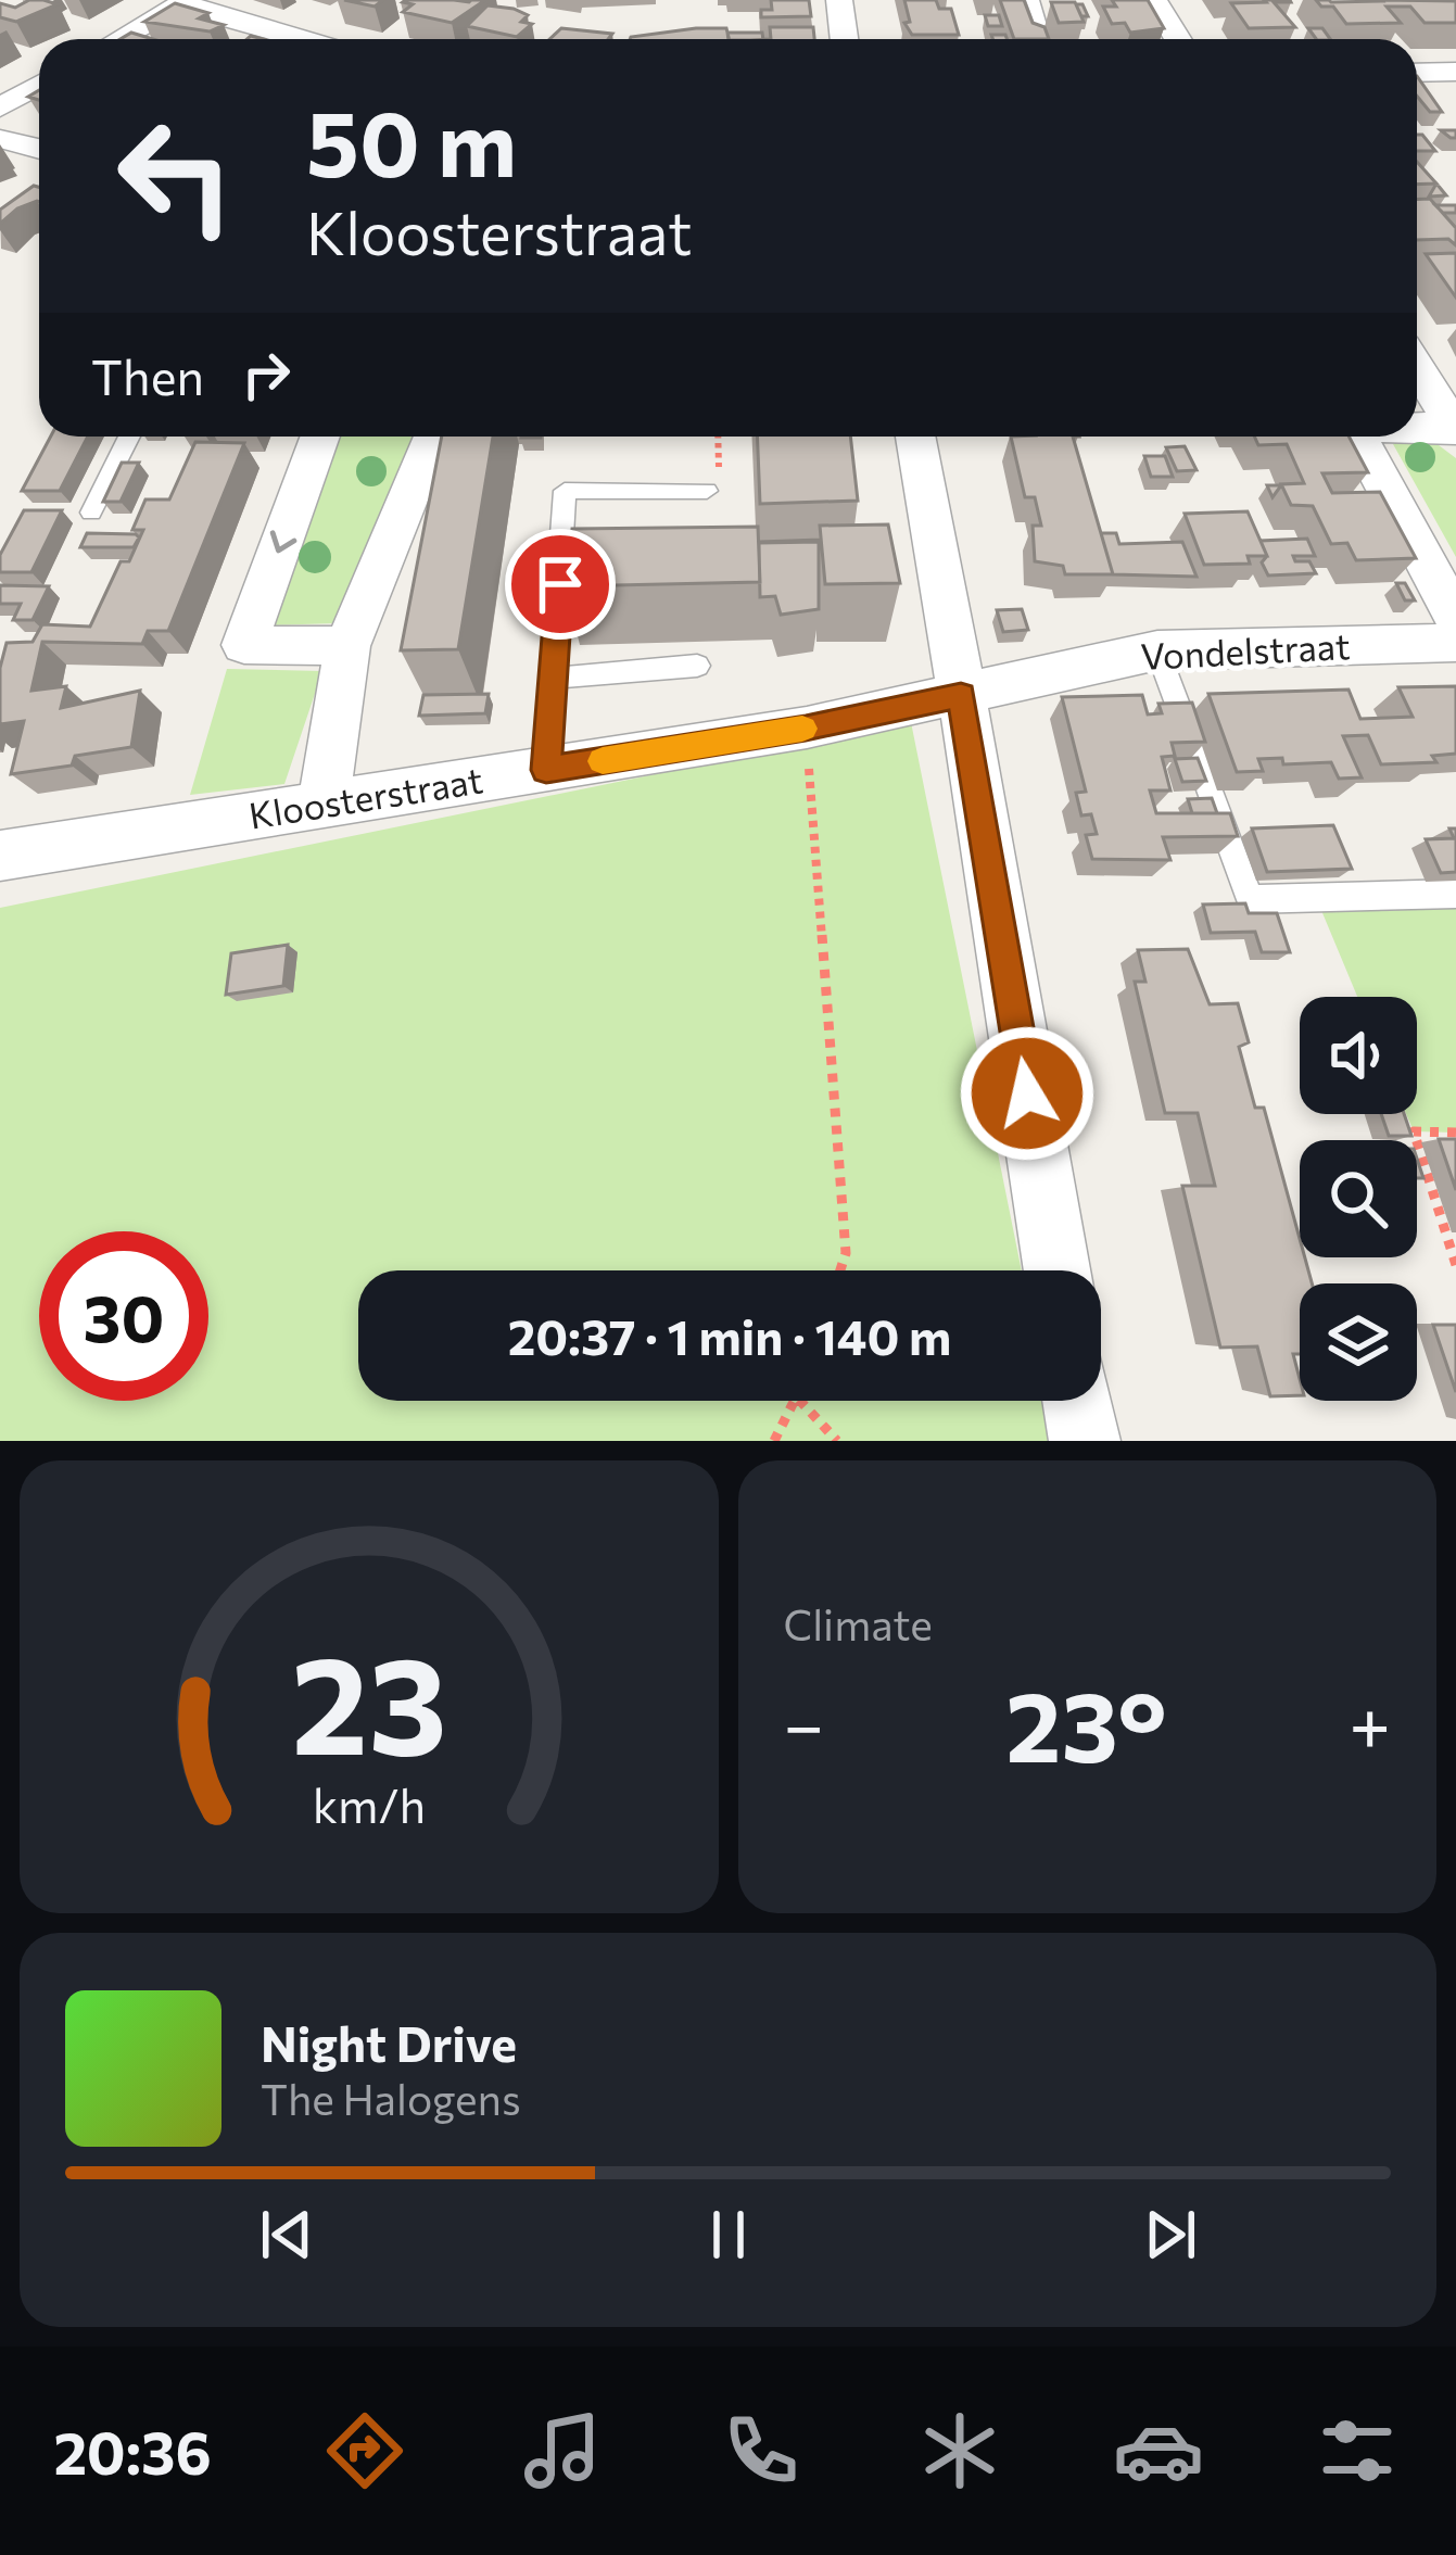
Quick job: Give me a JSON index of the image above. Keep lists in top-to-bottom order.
{
  "streets": {
    "street": ["Vondelstraat", "Kloosterstraat"]
  },
  "crossings": [
    ["Vondelstraat", "Kloosterstraat"]
  ],
  "page": {
    "turn": ["50 m", "Kloosterstraat"],
    "then": "Then",
    "limit": "30",
    "trip": "20:37 · 1 min · 140 m",
    "tile": "Climate",
    "heat": ["−", "23°", "+"],
    "song": ["Night Drive", "The Halogens"],
    "tabs": "20:36",
    "gauge": ["23", "km/h"]
  }
}
